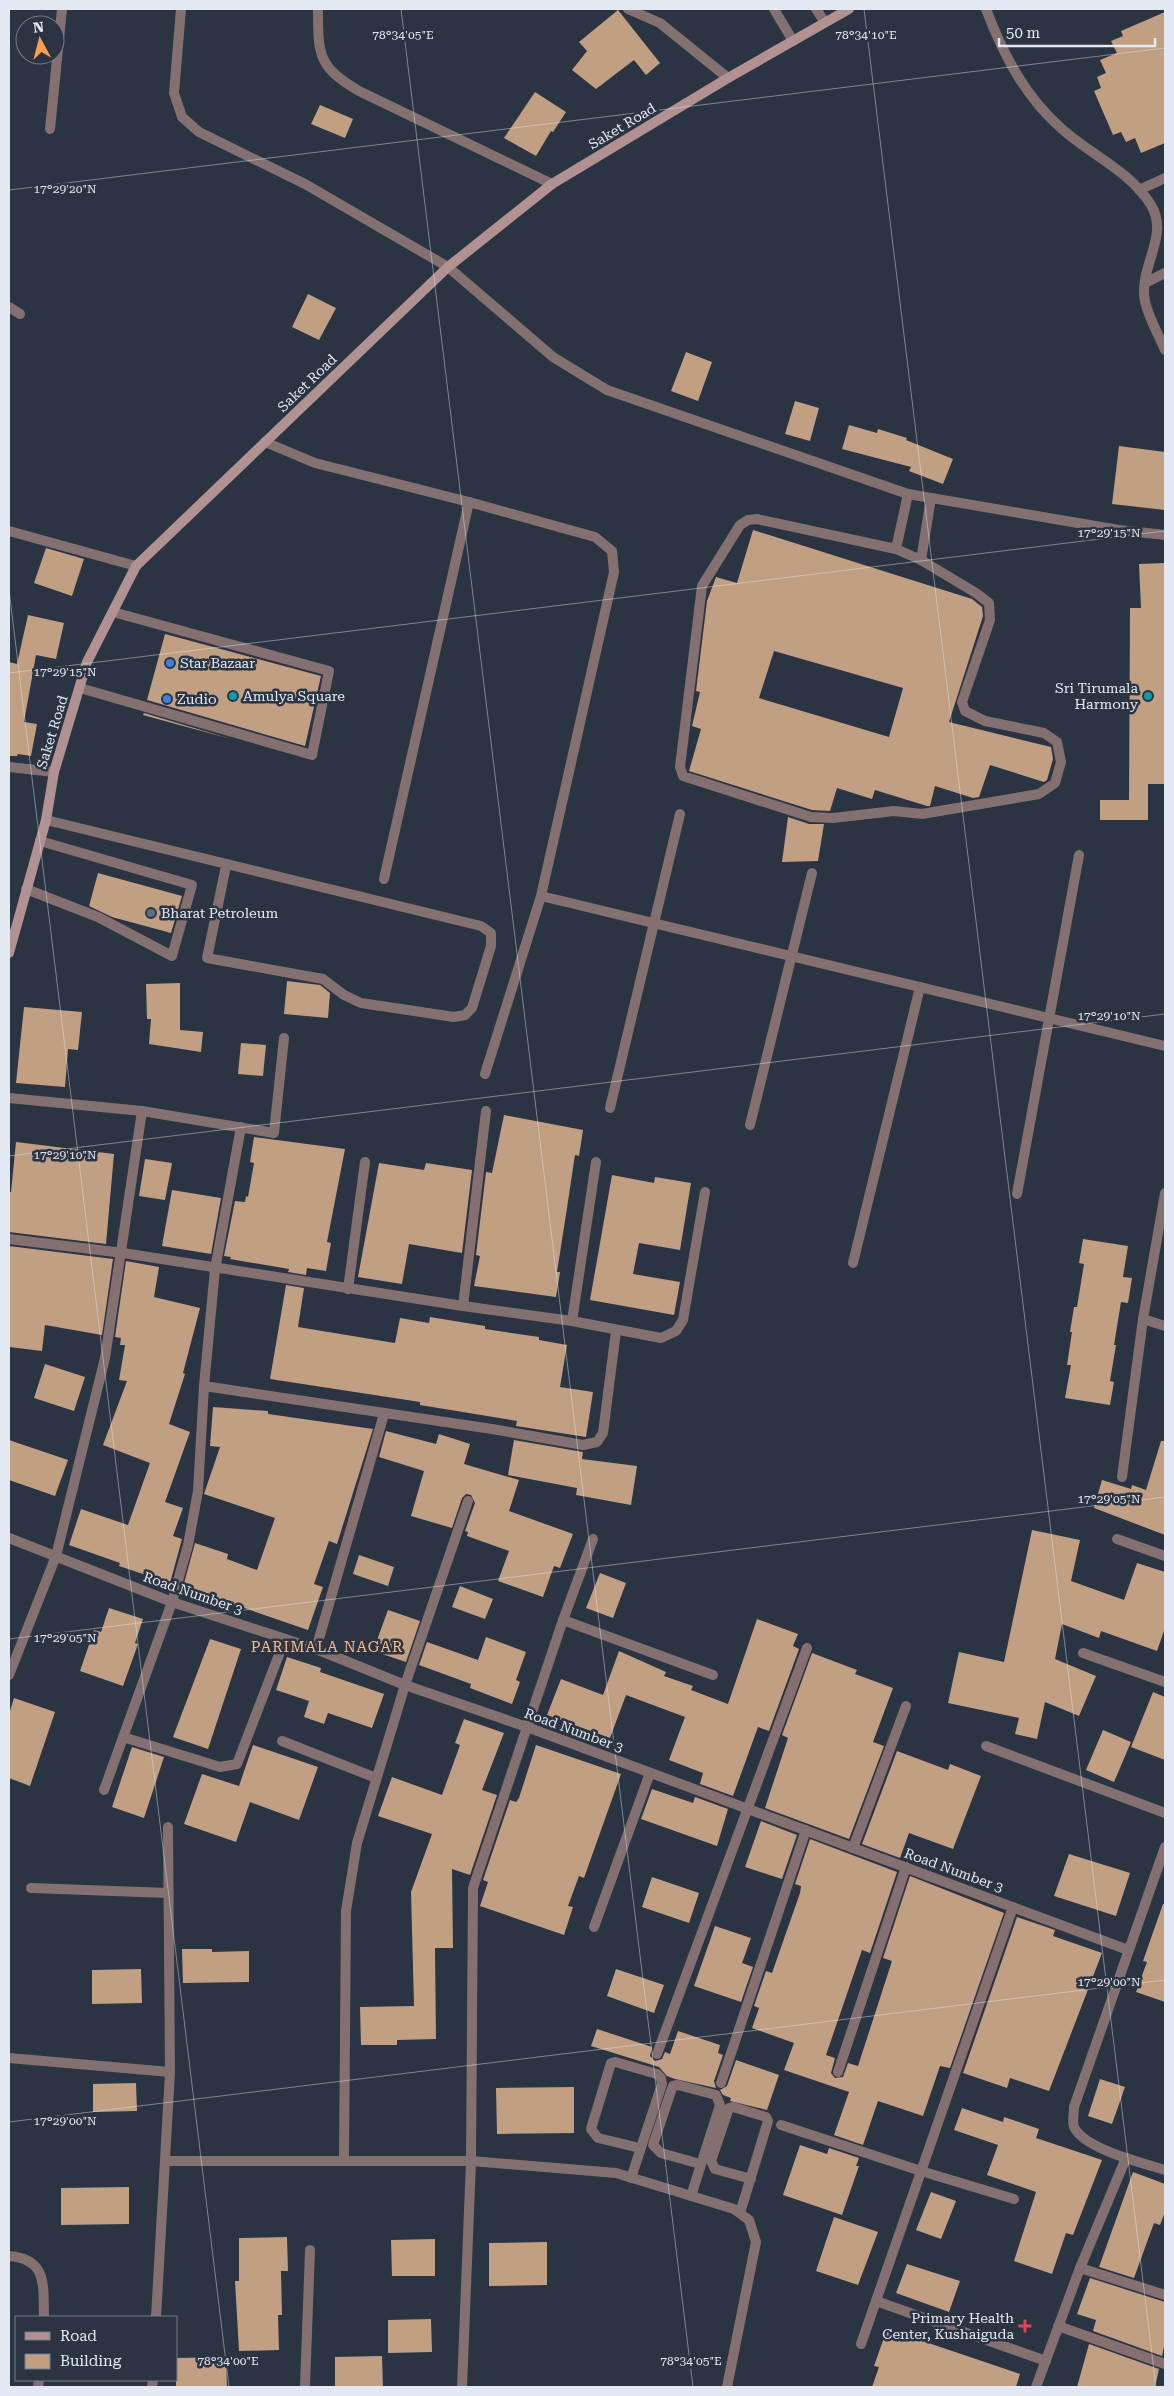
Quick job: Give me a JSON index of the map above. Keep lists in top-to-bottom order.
{
  "streets": {
    "street": ["Saket Road", "Road Number 3"]
  },
  "districts": ["PARIMALA NAGAR"],
  "places": {
    "other": [
      "Star Bazaar",
      "Amulya Square",
      "Sri Tirumala Harmony",
      "Zudio",
      "Bharat Petroleum"
    ],
    "health": ["Primary Health Center, Kushaiguda"]
  },
  "legend": ["Road", "Building"],
  "scale_bar": "50 m",
  "north": "top",
  "coordinates": [
    "78°34'05\"E",
    "78°34'10\"E",
    "17°29'20\"N",
    "17°29'15\"N",
    "17°29'10\"N",
    "17°29'05\"N",
    "17°29'00\"N",
    "78°34'00\"E"
  ]
}
